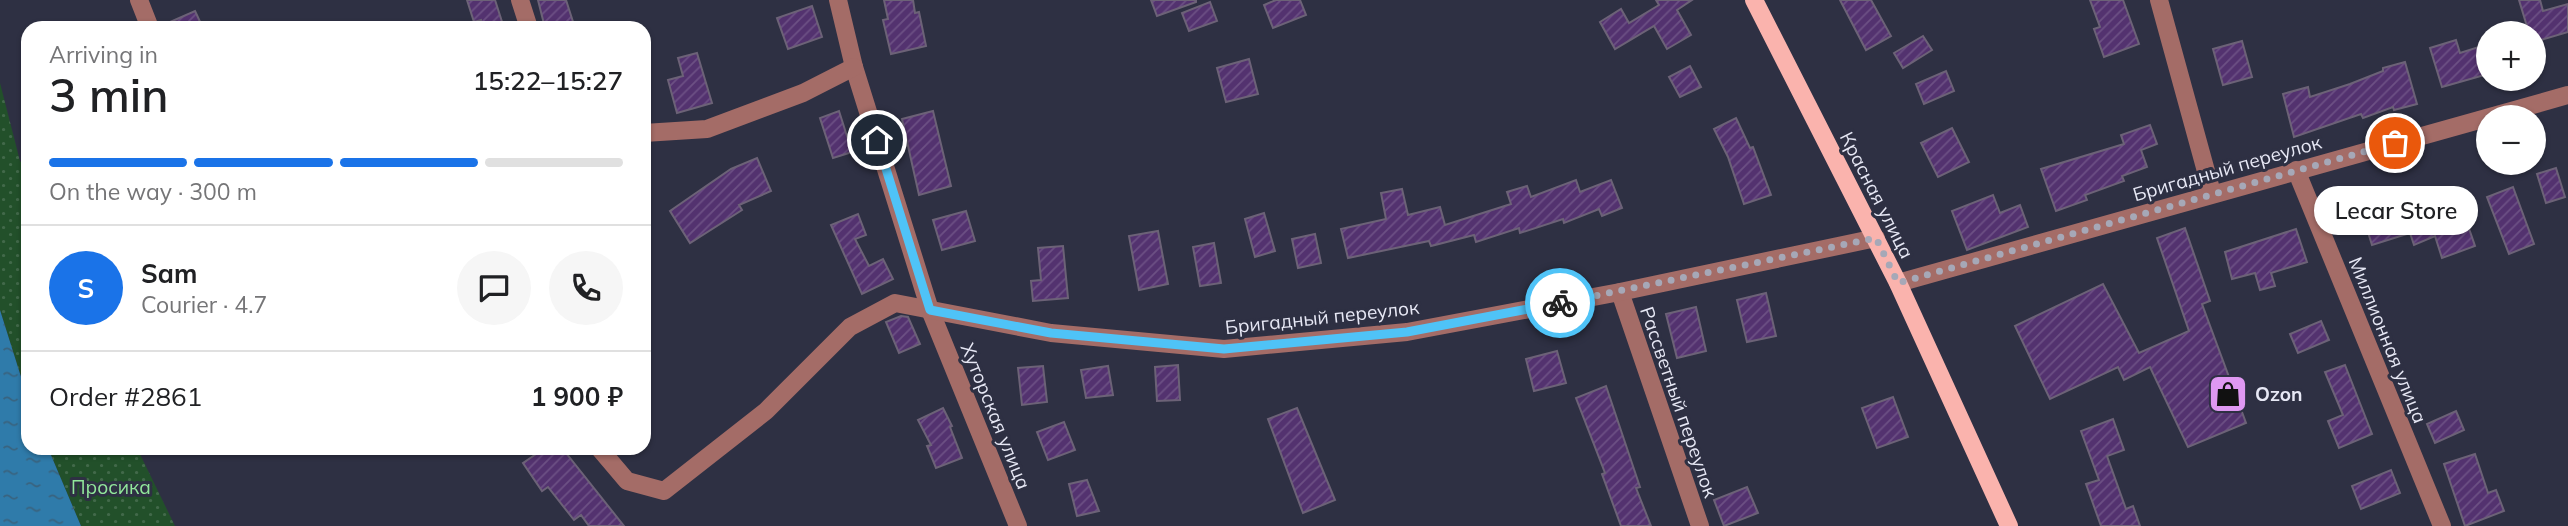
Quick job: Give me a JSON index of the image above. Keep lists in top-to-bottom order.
{
  "streets": {
    "main road": ["Красная улица"],
    "street": [
      "Бригадный переулок",
      "Миллионная улица",
      "Рассветный переулок",
      "Хуторская улица"
    ]
  },
  "crossings": [
    ["Бригадный переулок", "Красная улица"],
    ["Бригадный переулок", "Миллионная улица"],
    ["Бригадный переулок", "Рассветный переулок"],
    ["Бригадный переулок", "Хуторская улица"]
  ],
  "parks": ["Просика"],
  "places": {
    "other": ["Lecar Store"],
    "shop": ["Ozon"]
  },
  "page": {
    "map_buttons": ["+", "−"],
    "heading": ["3 min", "Arriving in", "15:22–15:27"],
    "panel": [
      "Sam",
      "Courier · 4.7",
      "Order #2861",
      "1 900 ₽"
    ],
    "bar": "On the way · 300 m",
    "bubble": "Lecar Store",
    "round": "S"
  }
}
